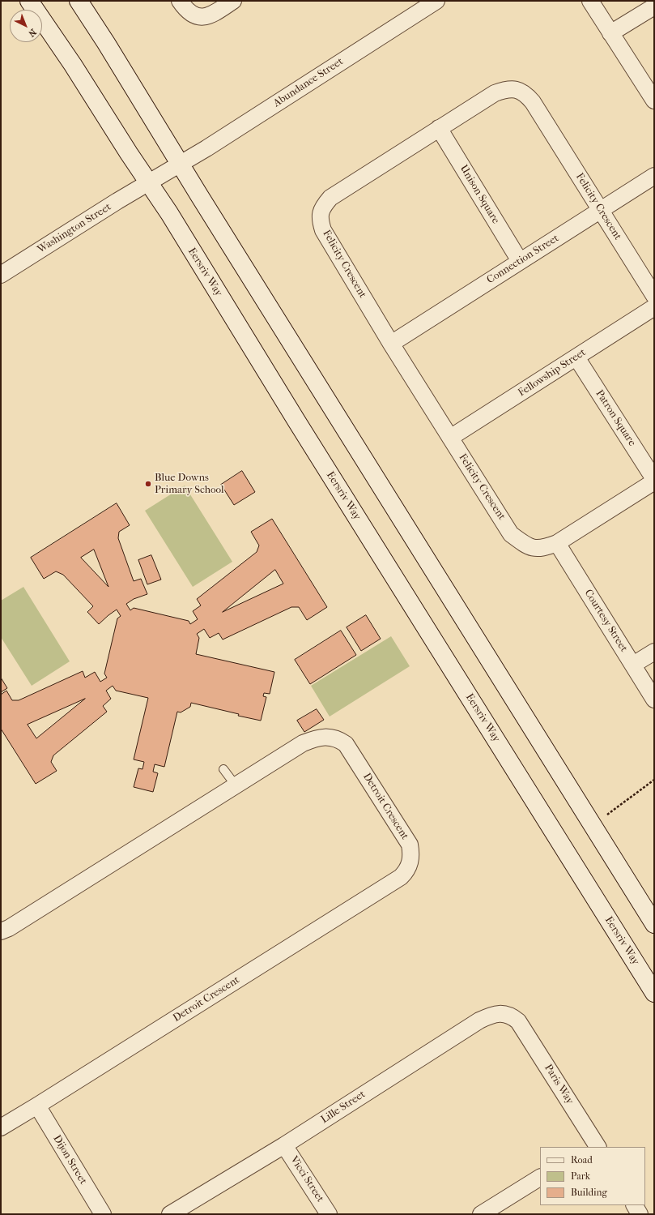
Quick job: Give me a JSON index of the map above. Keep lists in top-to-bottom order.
{
  "streets": {
    "main road": ["Eersriv Way"],
    "street": [
      "Abundance Street",
      "Unison Square",
      "Felicity Crescent",
      "Washington Street",
      "Connection Street",
      "Fellowship Street",
      "Patron Square",
      "Courtesy Street",
      "Detroit Crescent",
      "Paris Way",
      "Lille Street",
      "Dijon Street",
      "Vicci Street"
    ]
  },
  "crossings": [
    ["Abundance Street", "Washington Street"],
    ["Abundance Street", "Eersriv Way"],
    ["Unison Square", "Felicity Crescent"],
    ["Unison Square", "Connection Street"],
    ["Felicity Crescent", "Connection Street"],
    ["Felicity Crescent", "Fellowship Street"],
    ["Felicity Crescent", "Patron Square"],
    ["Felicity Crescent", "Courtesy Street"],
    ["Washington Street", "Eersriv Way"],
    ["Fellowship Street", "Patron Square"],
    ["Detroit Crescent", "Dijon Street"],
    ["Paris Way", "Lille Street"],
    ["Lille Street", "Vicci Street"]
  ],
  "places": ["Blue Downs Primary School"],
  "legend": ["Road", "Park", "Building"],
  "north": "bottom right"
}
